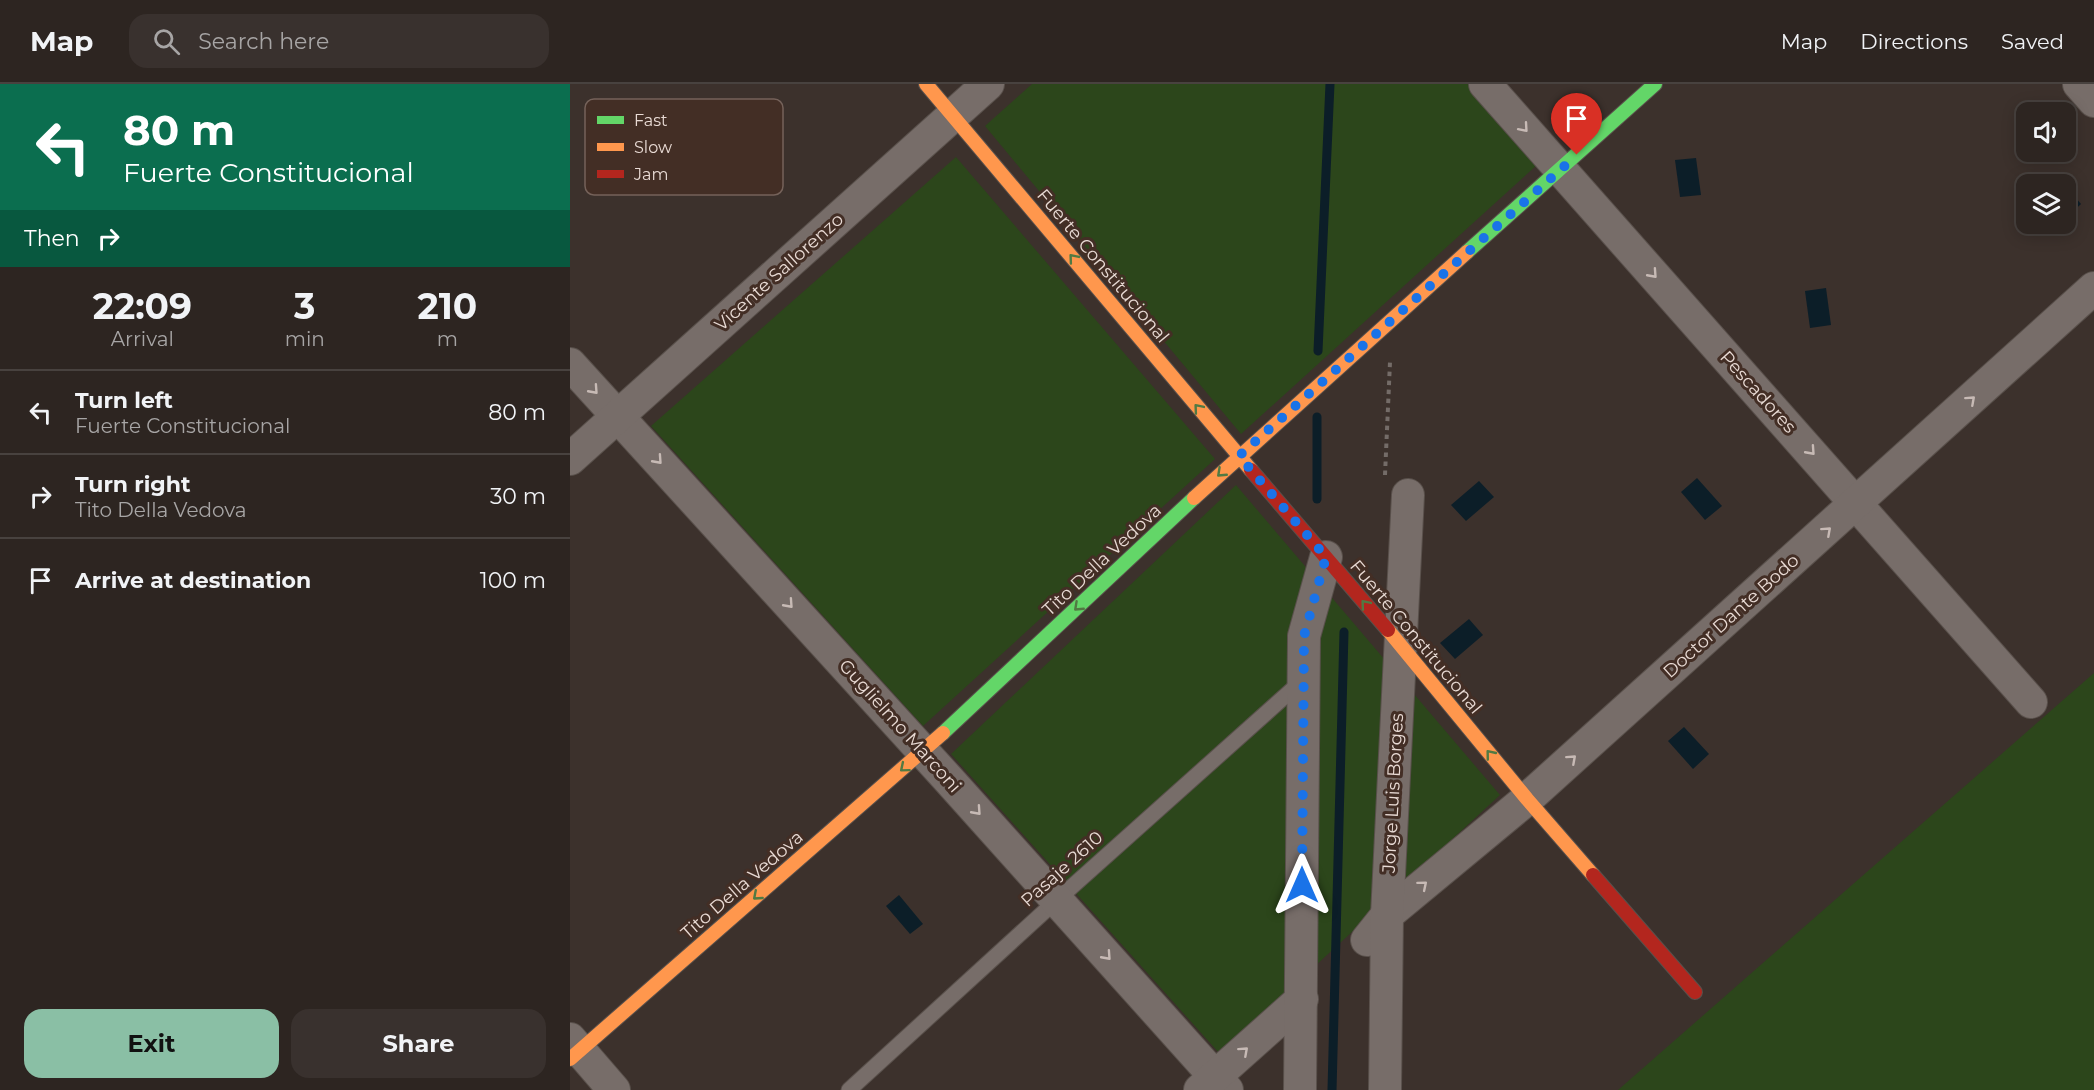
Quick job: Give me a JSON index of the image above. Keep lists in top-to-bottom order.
{
  "streets": {
    "street": [
      "Fuerte Constitucional",
      "Vicente Sallorenzo",
      "Pescadores",
      "Tito Della Vedova",
      "Doctor Dante Bodo",
      "Guglielmo Marconi",
      "Jorge Luis Borges"
    ],
    "lane": ["Pasaje 2610"]
  },
  "crossings": [
    ["Fuerte Constitucional", "Vicente Sallorenzo"],
    ["Fuerte Constitucional", "Tito Della Vedova"],
    ["Fuerte Constitucional", "Doctor Dante Bodo"],
    ["Fuerte Constitucional", "Jorge Luis Borges"],
    ["Vicente Sallorenzo", "Guglielmo Marconi"],
    ["Pescadores", "Tito Della Vedova"],
    ["Pescadores", "Doctor Dante Bodo"],
    ["Tito Della Vedova", "Guglielmo Marconi"],
    ["Doctor Dante Bodo", "Jorge Luis Borges"],
    ["Guglielmo Marconi", "Pasaje 2610"]
  ],
  "one_way": [
    "Fuerte Constitucional",
    "Pescadores",
    "Tito Della Vedova",
    "Doctor Dante Bodo",
    "Guglielmo Marconi"
  ],
  "legend": ["Fast", "Slow", "Jam"],
  "page": {
    "header": "Map",
    "search": "Search here",
    "nav": ["Map", "Directions", "Saved"],
    "turn": ["80 m", "Fuerte Constitucional"],
    "then": "Then",
    "eta": [
      "22:09",
      "Arrival",
      "3",
      "min",
      "210",
      "m"
    ],
    "list": [
      {
        "name": "Turn left",
        "note": "Fuerte Constitucional",
        "value": "80 m"
      },
      {
        "name": "Turn right",
        "note": "Tito Della Vedova",
        "value": "30 m"
      },
      {
        "name": "Arrive at destination",
        "value": "100 m"
      }
    ],
    "buttons": ["Exit", "Share"]
  }
}
